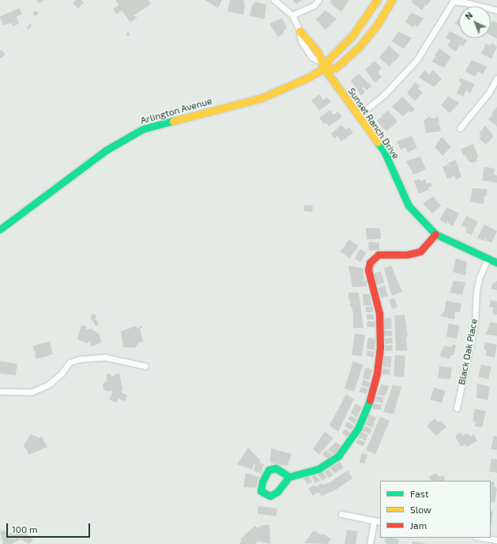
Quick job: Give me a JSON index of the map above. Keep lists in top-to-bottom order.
{
  "streets": {
    "street": ["Arlington Avenue", "Sunset Ranch Drive", "Black Oak Place"]
  },
  "crossings": [
    ["Arlington Avenue", "Sunset Ranch Drive"],
    ["Sunset Ranch Drive", "Black Oak Place"]
  ],
  "legend": ["Fast", "Slow", "Jam"],
  "scale_bar": "100 m",
  "north": "top left"
}
